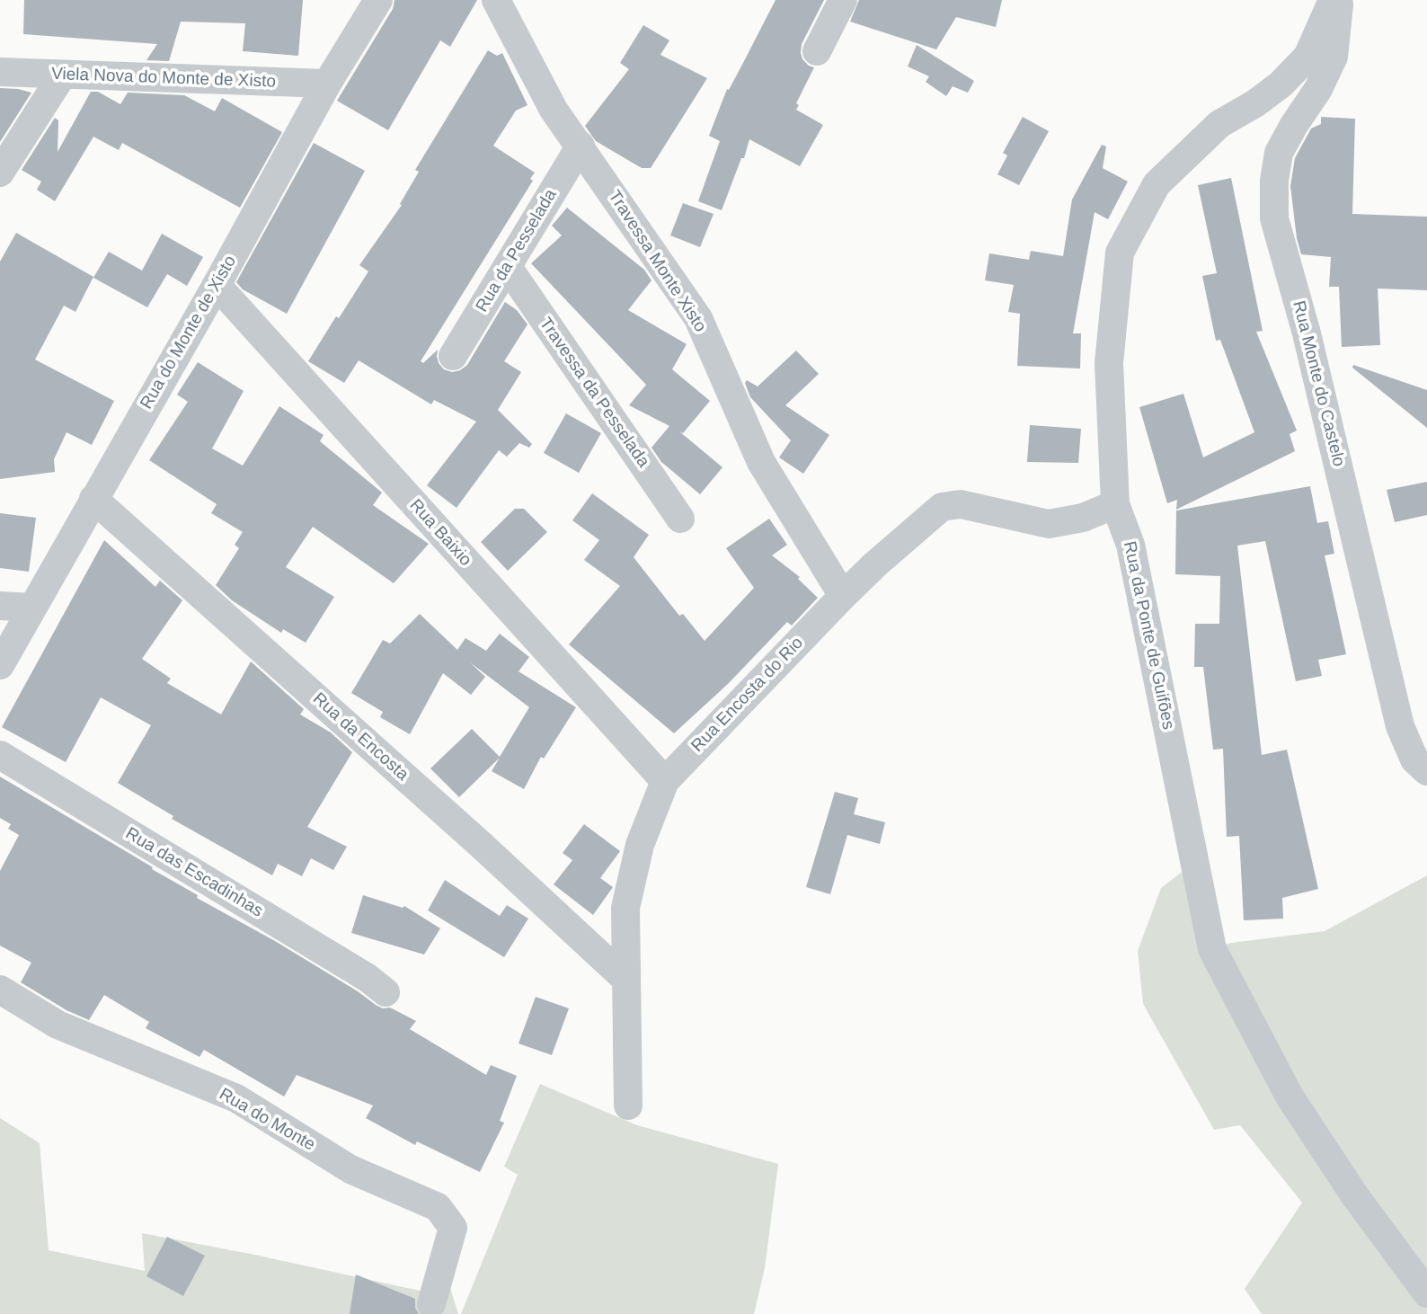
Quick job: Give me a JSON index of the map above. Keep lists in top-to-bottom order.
{
  "streets": {
    "street": [
      "Viela Nova do Monte de Xisto",
      "Rua da Pesselada",
      "Travessa Monte Xisto",
      "Rua do Monte de Xisto",
      "Rua Monte do Castelo",
      "Travessa da Pesselada",
      "Rua Baixio",
      "Rua da Ponte de Guifões",
      "Rua Encosta do Rio",
      "Rua da Encosta",
      "Rua das Escadinhas",
      "Rua do Monte"
    ]
  },
  "crossings": [
    ["Viela Nova do Monte de Xisto", "Rua do Monte de Xisto"],
    ["Rua da Pesselada", "Travessa Monte Xisto"],
    ["Rua da Pesselada", "Travessa da Pesselada"],
    ["Travessa Monte Xisto", "Rua Encosta do Rio"],
    ["Rua do Monte de Xisto", "Rua Baixio"],
    ["Rua do Monte de Xisto", "Rua da Encosta"],
    ["Rua Baixio", "Rua Encosta do Rio"],
    ["Rua da Ponte de Guifões", "Rua Encosta do Rio"],
    ["Rua Encosta do Rio", "Rua da Encosta"]
  ]
}
